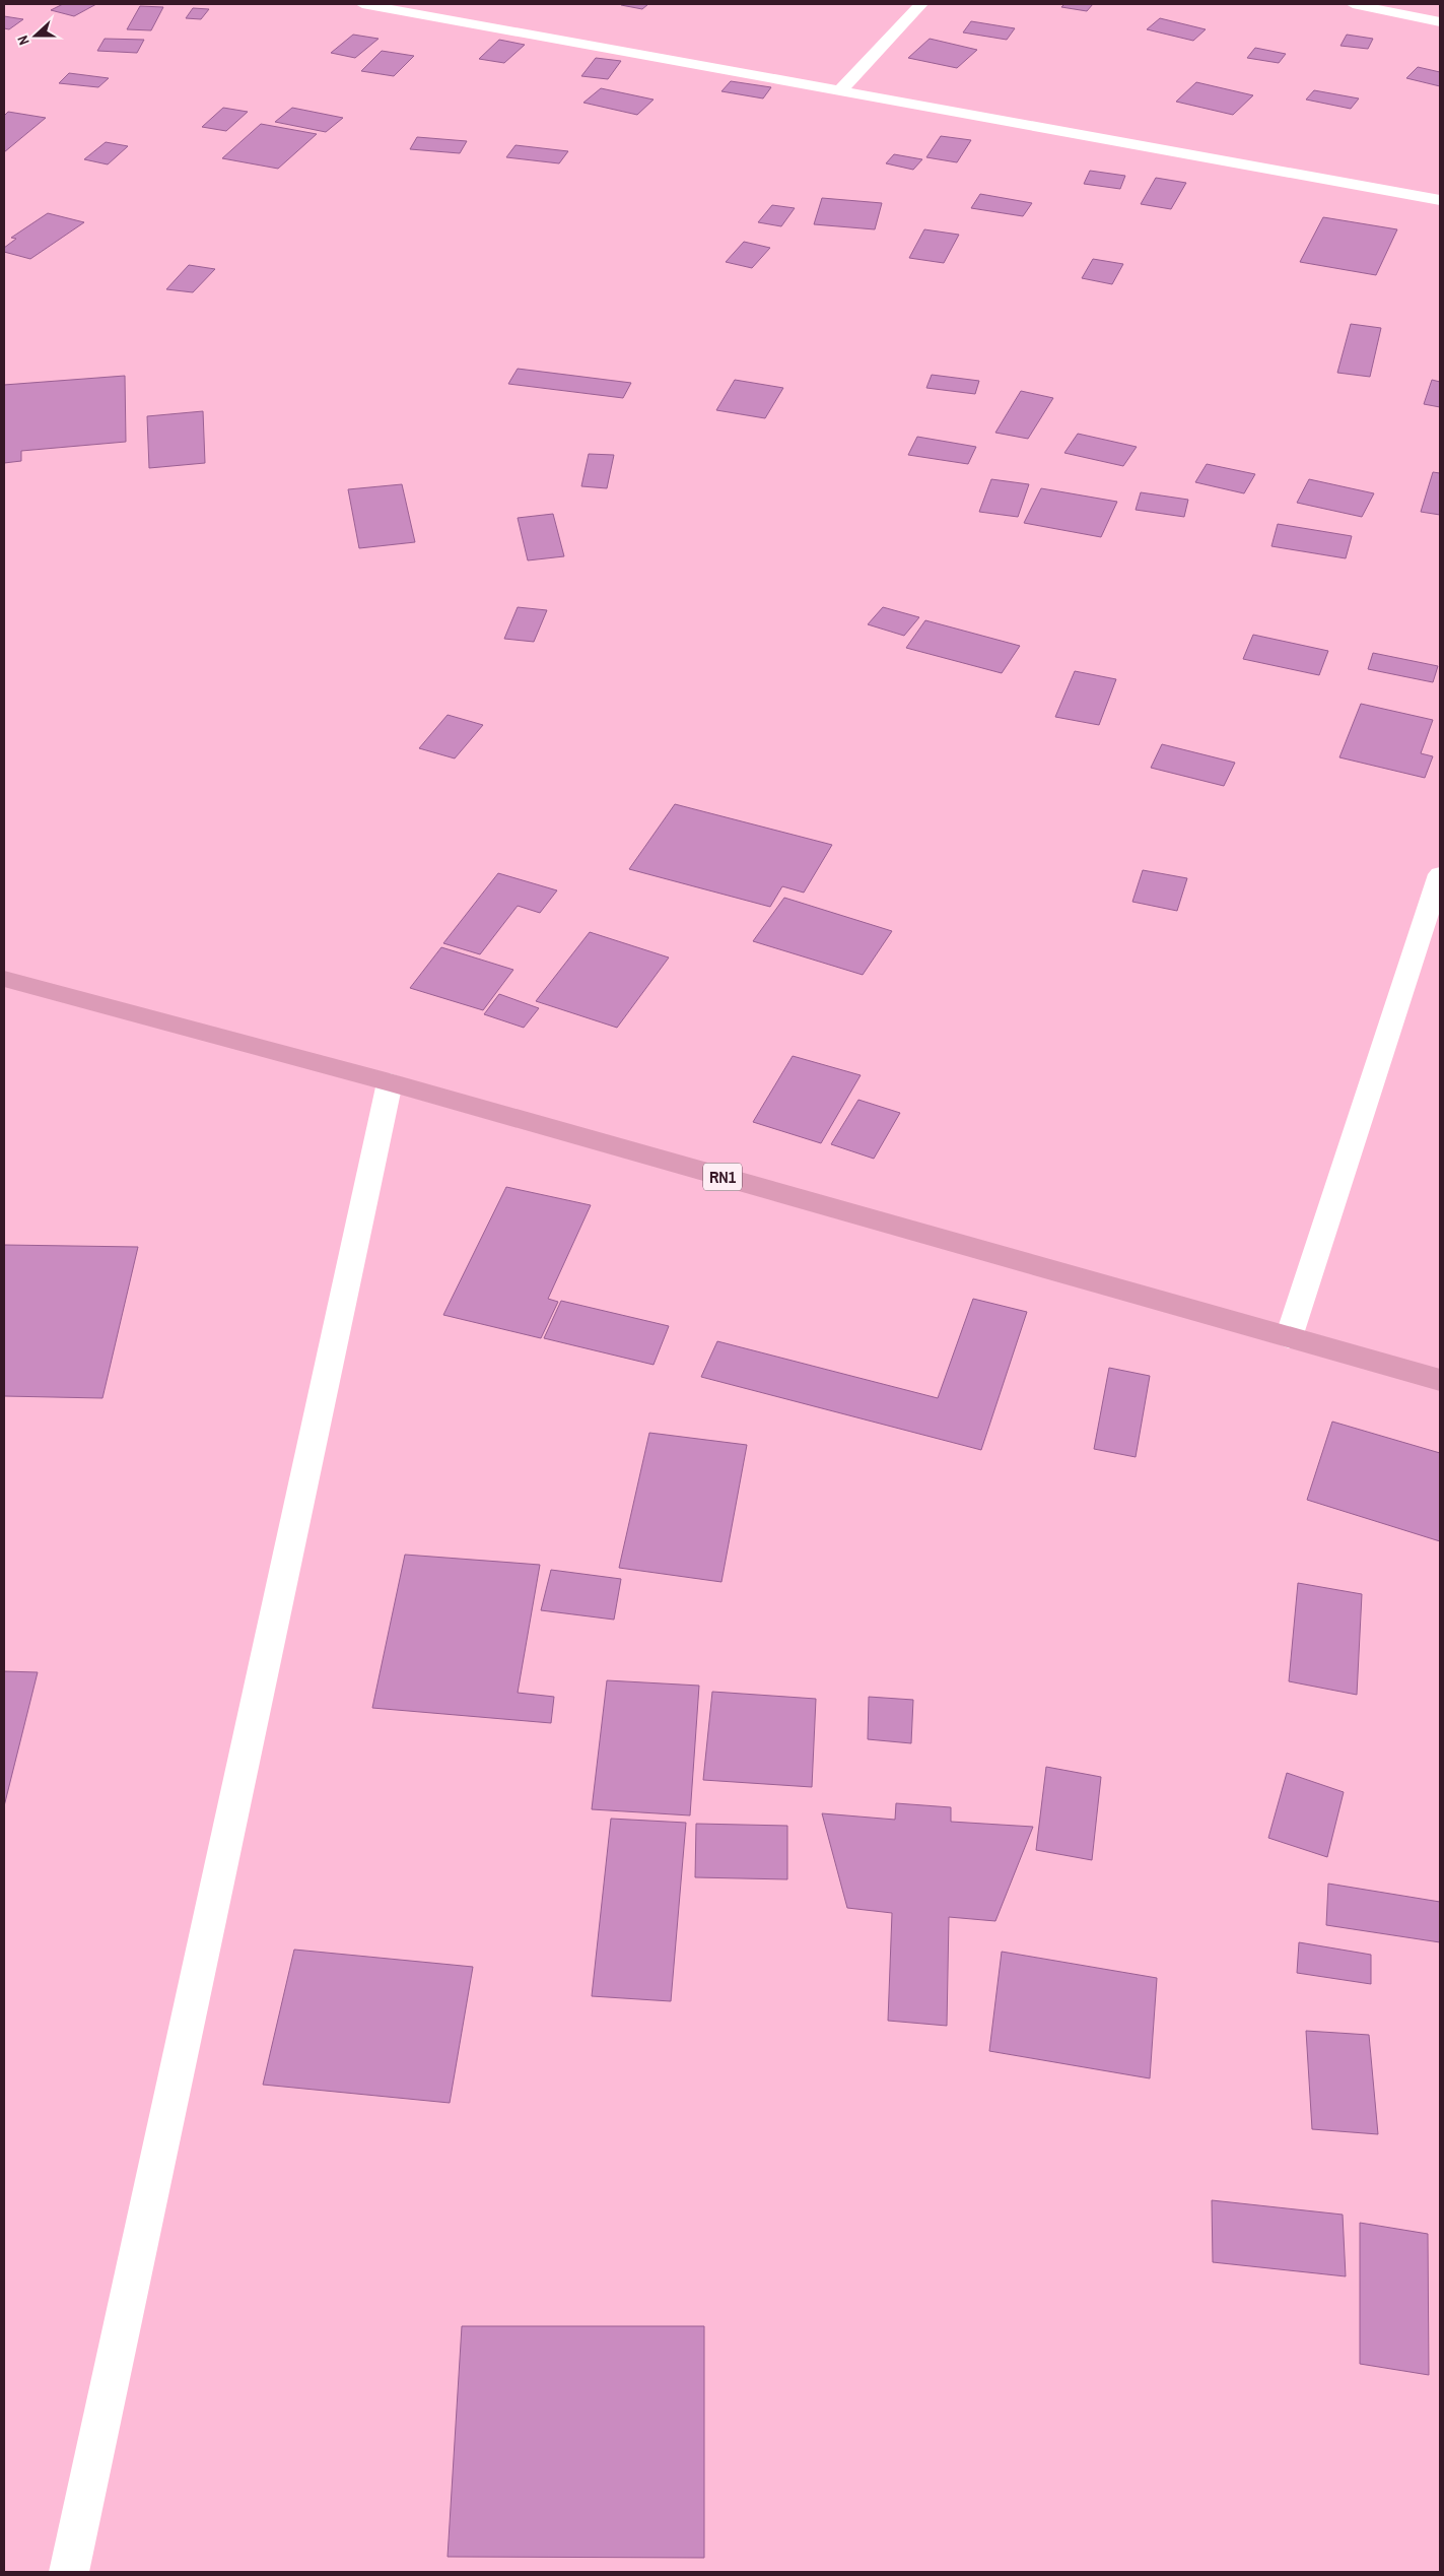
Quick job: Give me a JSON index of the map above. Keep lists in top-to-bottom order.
{
  "streets": {
    "highway": ["RN1"]
  },
  "north": "left"
}
